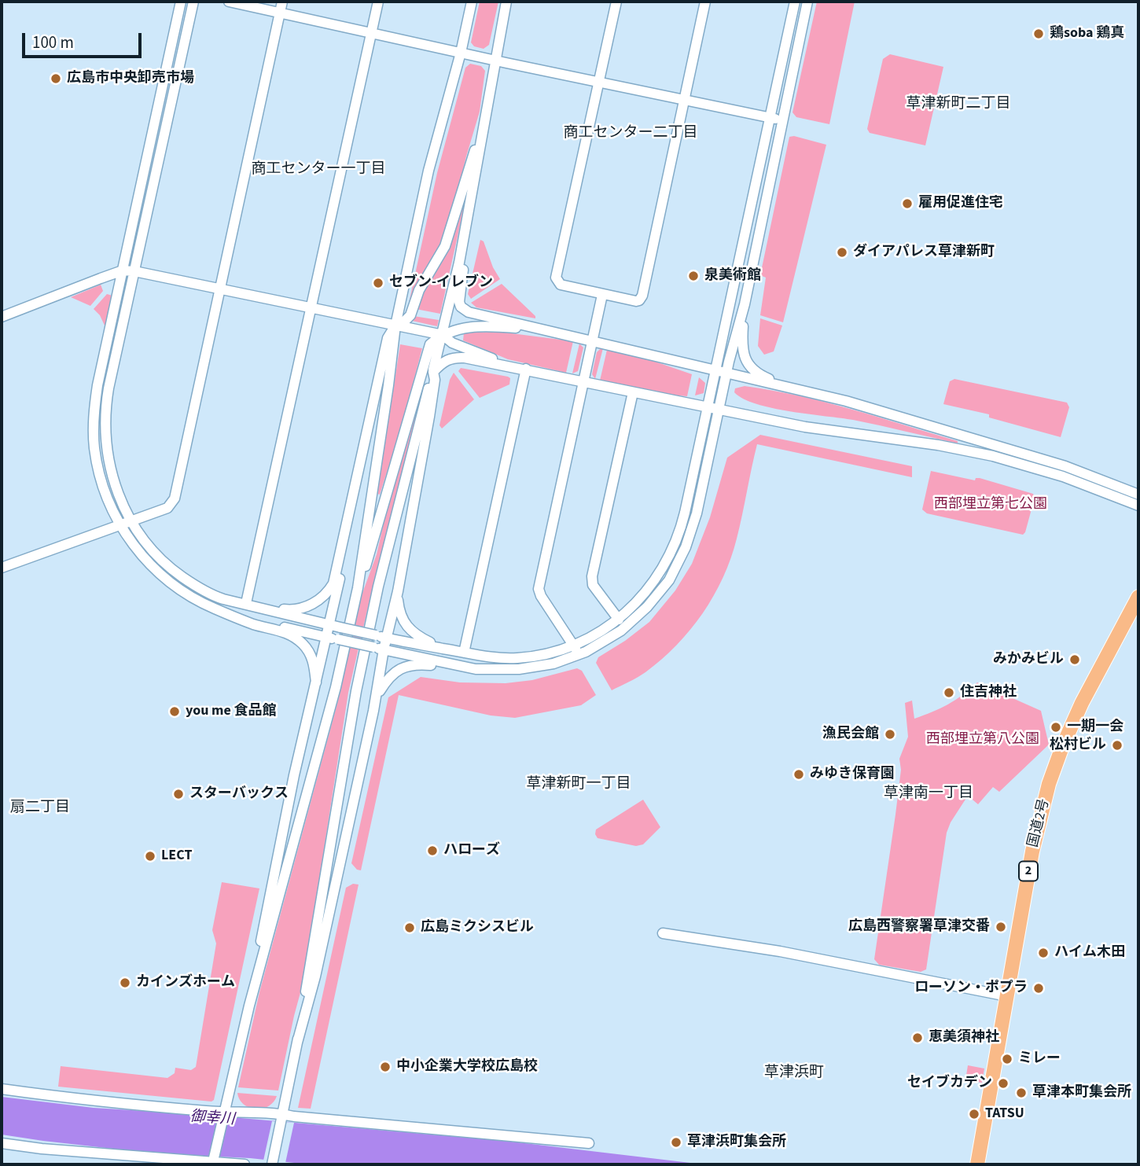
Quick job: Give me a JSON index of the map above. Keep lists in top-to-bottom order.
{
  "streets": {
    "highway": ["国道2号", "2"]
  },
  "districts": [
    "草津新町二丁目",
    "商工センター二丁目",
    "商工センター一丁目",
    "草津新町一丁目",
    "草津南一丁目",
    "扇二丁目",
    "草津浜町"
  ],
  "water": ["御幸川"],
  "parks": ["西部埋立第七公園", "西部埋立第八公園"],
  "places": [
    "鶏soba 鶏真",
    "広島市中央卸売市場",
    "雇用促進住宅",
    "ダイアパレス草津新町",
    "泉美術館",
    "セブン-イレブン",
    "みかみビル",
    "住吉神社",
    "you me 食品館",
    "一期一会",
    "漁民会館",
    "松村ビル",
    "みゆき保育園",
    "スターバックス",
    "ハローズ",
    "LECT",
    "広島西警察署草津交番",
    "広島ミクシスビル",
    "ハイム木田",
    "カインズホーム",
    "ローソン・ポプラ",
    "恵美須神社",
    "ミレー",
    "中小企業大学校広島校",
    "セイブカデン",
    "草津本町集会所",
    "TATSU",
    "草津浜町集会所"
  ],
  "scale_bar": "100 m"
}
